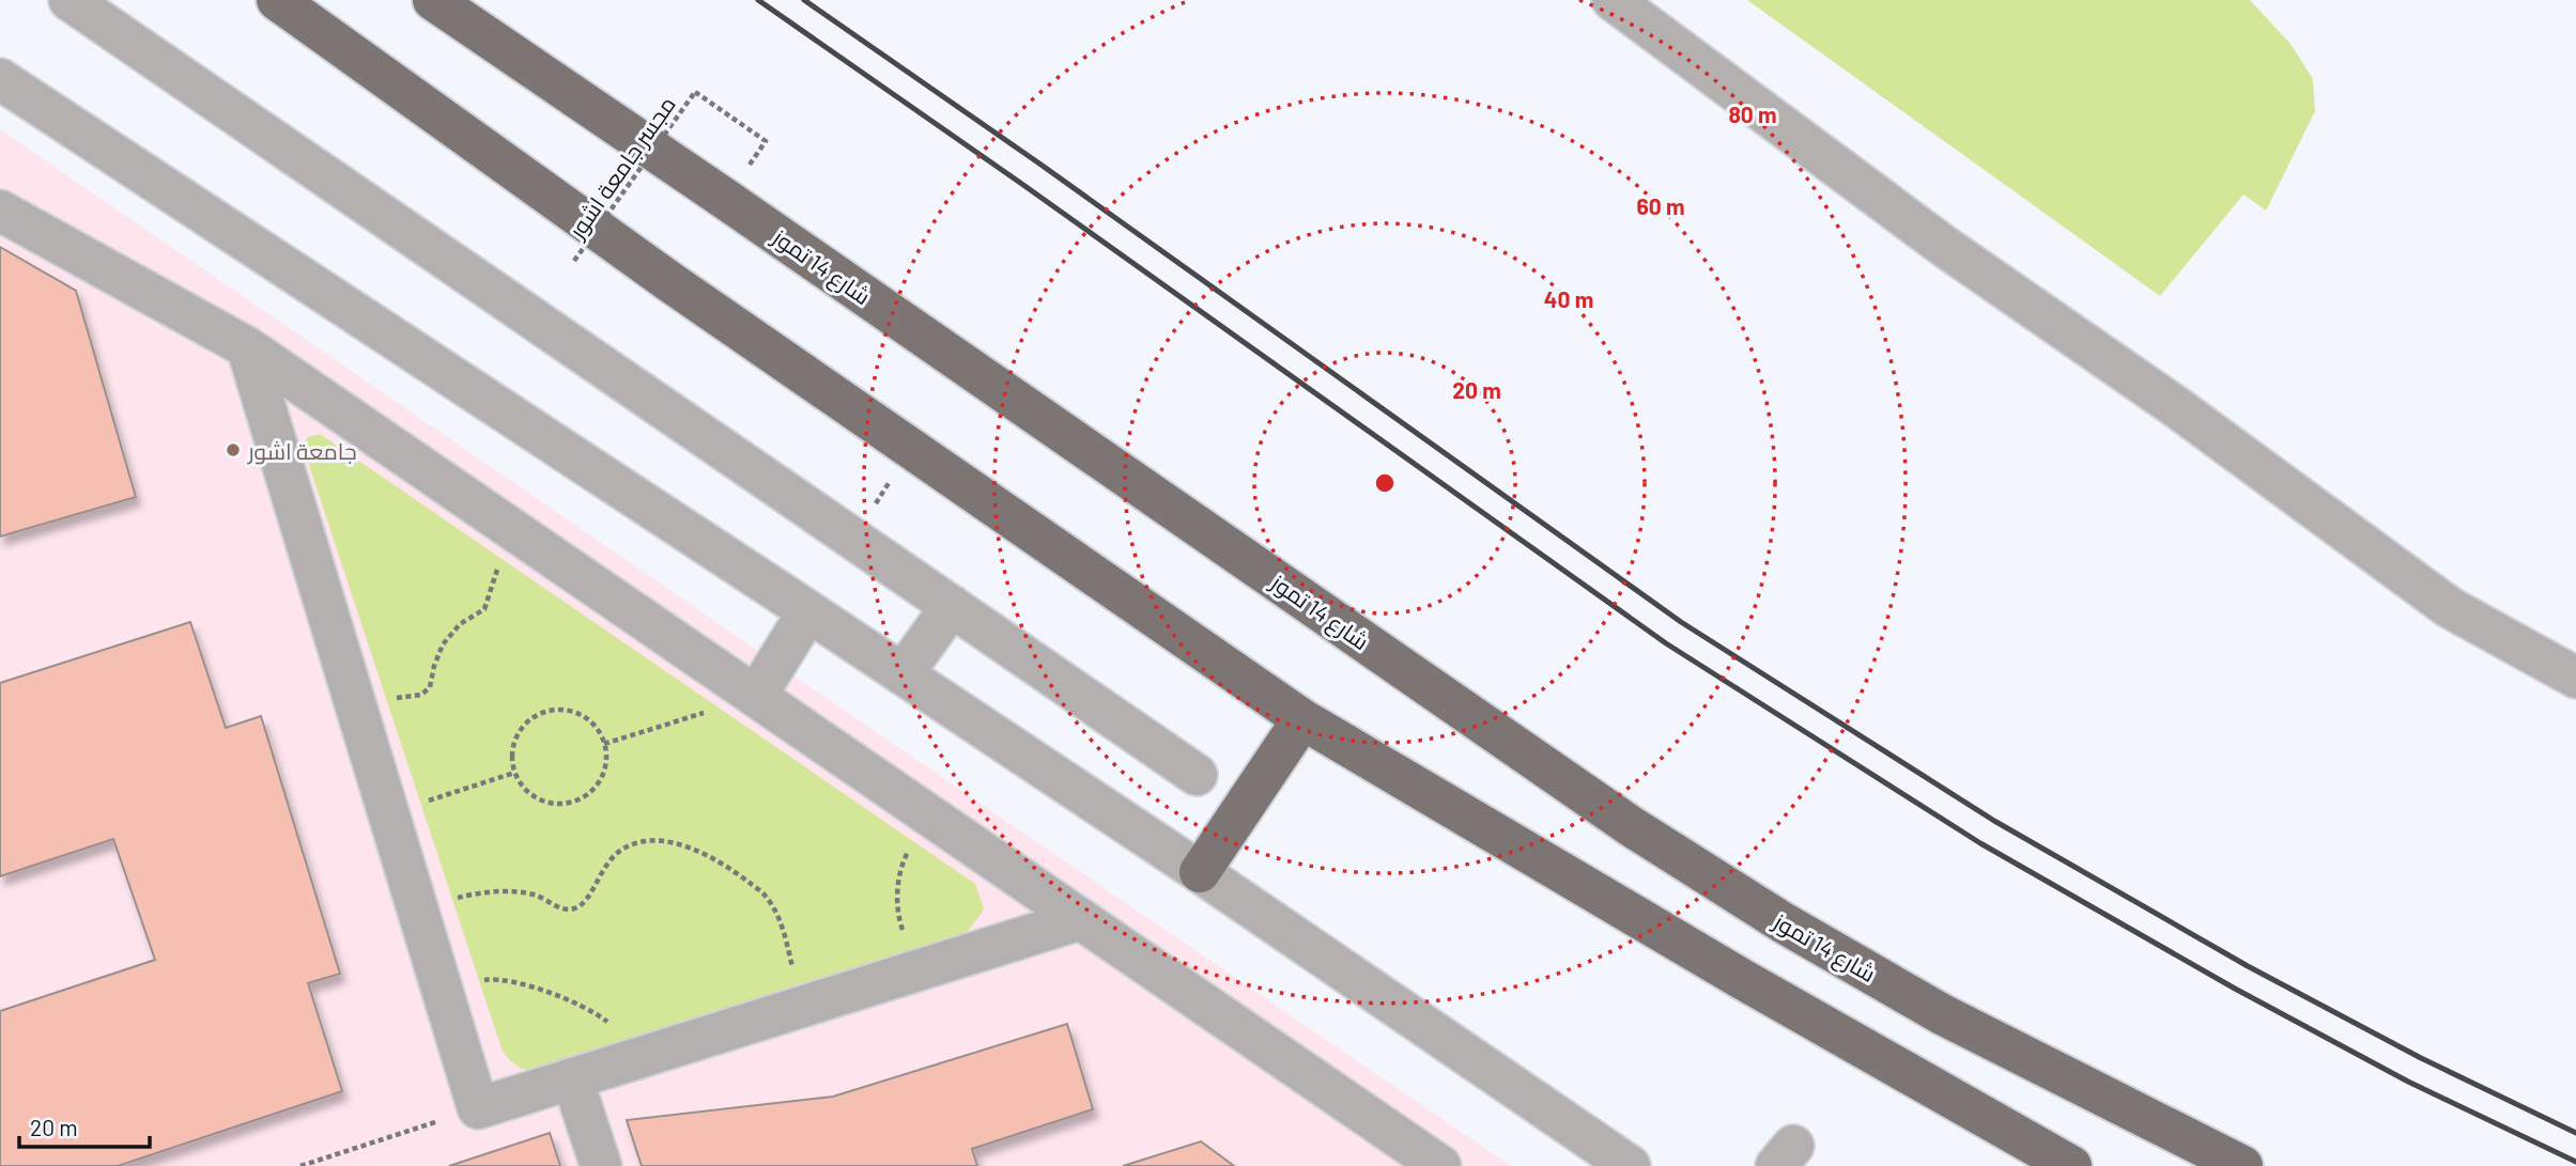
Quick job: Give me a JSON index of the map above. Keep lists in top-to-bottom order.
{
  "streets": {
    "main road": ["شارع 14 تموز"],
    "path": ["مجسر جامعة اشور"]
  },
  "places": ["جامعة اشور"],
  "scale_bar": "20 m",
  "rings": [
    "80 m",
    "60 m",
    "40 m",
    "20 m"
  ]
}
